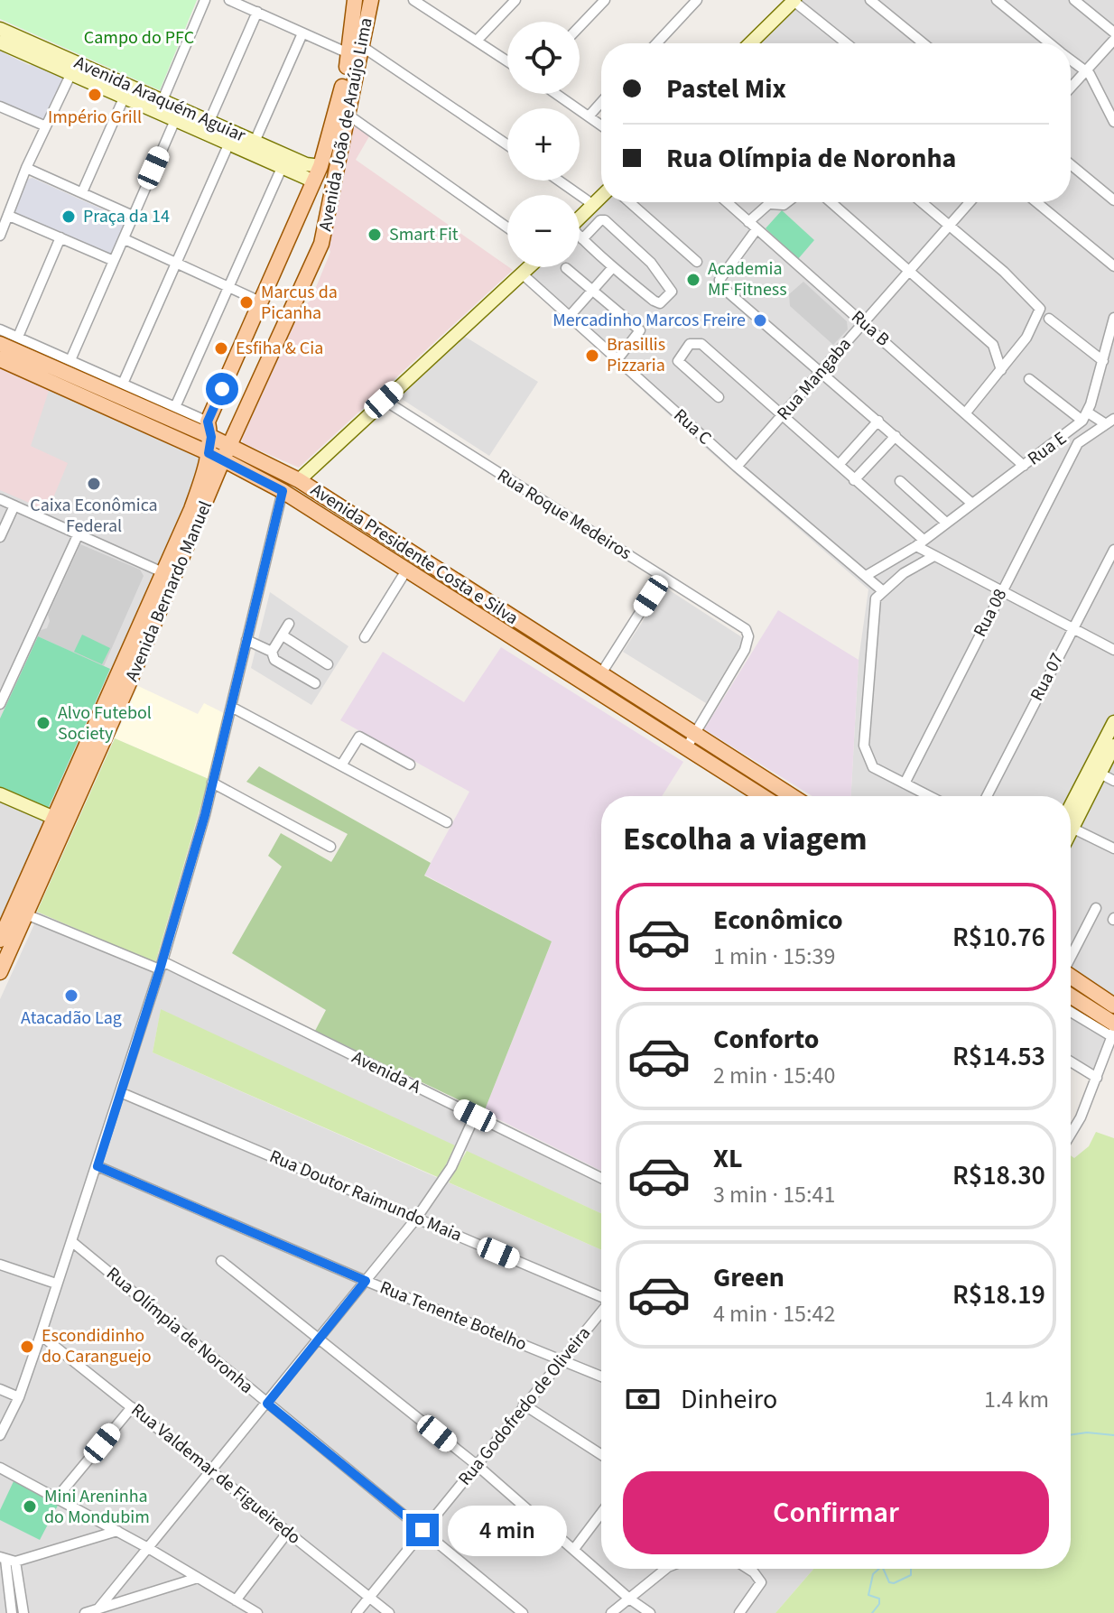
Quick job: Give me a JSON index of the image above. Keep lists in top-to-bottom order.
{
  "streets": {
    "main road": ["Avenida João de Araújo Lima", "Avenida Presidente Costa e Silva", "Avenida Bernardo Manuel"],
    "street": [
      "Avenida Araquém Aguiar",
      "Rua B",
      "Rua Mangaba",
      "Rua C",
      "Rua E",
      "Rua Roque Medeiros",
      "Rua 08",
      "Rua 07",
      "Avenida A",
      "Rua Doutor Raimundo Maia",
      "Rua Tenente Botelho",
      "Rua Olímpia de Noronha",
      "Rua Godofredo de Oliveira",
      "Rua Valdemar de Figueiredo"
    ]
  },
  "crossings": [
    ["Avenida Araquém Aguiar", "Avenida João de Araújo Lima"],
    ["Avenida João de Araújo Lima", "Avenida Presidente Costa e Silva"],
    ["Avenida João de Araújo Lima", "Avenida Bernardo Manuel"],
    ["Rua B", "Rua Mangaba"],
    ["Rua B", "Rua E"],
    ["Rua Mangaba", "Rua C"],
    ["Rua C", "Rua E"],
    ["Rua Roque Medeiros", "Avenida Presidente Costa e Silva"],
    ["Avenida Presidente Costa e Silva", "Avenida Bernardo Manuel"],
    ["Avenida Bernardo Manuel", "Avenida A"],
    ["Rua Tenente Botelho", "Rua Godofredo de Oliveira"],
    ["Rua Olímpia de Noronha", "Rua Godofredo de Oliveira"],
    ["Rua Godofredo de Oliveira", "Rua Valdemar de Figueiredo"]
  ],
  "parks": ["Campo do PFC"],
  "places": [
    "Império Grill",
    "Praça da 14",
    "Smart Fit",
    "Academia MF Fitness",
    "Marcus da Picanha",
    "Mercadinho Marcos Freire",
    "Esfiha & Cia",
    "Brasillis Pizzaria",
    "Caixa Econômica Federal",
    "Alvo Futebol Society",
    "Atacadão Lag",
    "Escondidinho do Caranguejo",
    "Mini Areninha do Mondubim"
  ],
  "page": {
    "map_buttons": ["+", "−"],
    "banner": ["Pastel Mix", "Rua Olímpia de Noronha"],
    "heading": "Escolha a viagem",
    "list": [
      {
        "name": "Econômico",
        "note": "1 min · 15:39",
        "value": "R$10.76"
      },
      {
        "name": "Conforto",
        "note": "2 min · 15:40",
        "value": "R$14.53"
      },
      {
        "name": "XL",
        "note": "3 min · 15:41",
        "value": "R$18.30"
      },
      {
        "name": "Green",
        "note": "4 min · 15:42",
        "value": "R$18.19"
      }
    ],
    "pay": ["Dinheiro", "1.4 km"],
    "buttons": "Confirmar",
    "bubble": "4 min"
  }
}
